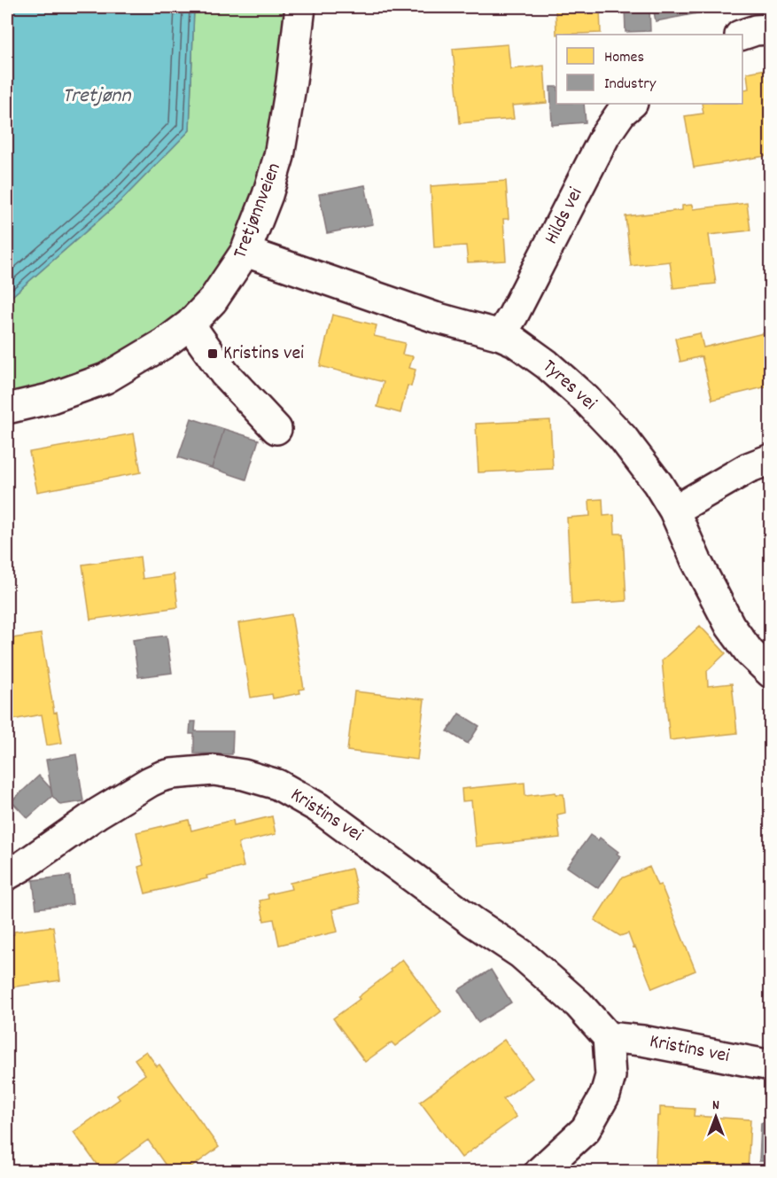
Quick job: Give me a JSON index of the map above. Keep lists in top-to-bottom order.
{
  "streets": {
    "street": [
      "Tretjønnveien",
      "Hilds vei",
      "Tyres vei",
      "Kristins vei"
    ]
  },
  "crossings": [
    ["Tretjønnveien", "Tyres vei"],
    ["Hilds vei", "Tyres vei"]
  ],
  "water": ["Tretjønn"],
  "places": {
    "transit": ["Kristins vei"]
  },
  "legend": ["Homes", "Industry"],
  "north": "top"
}
